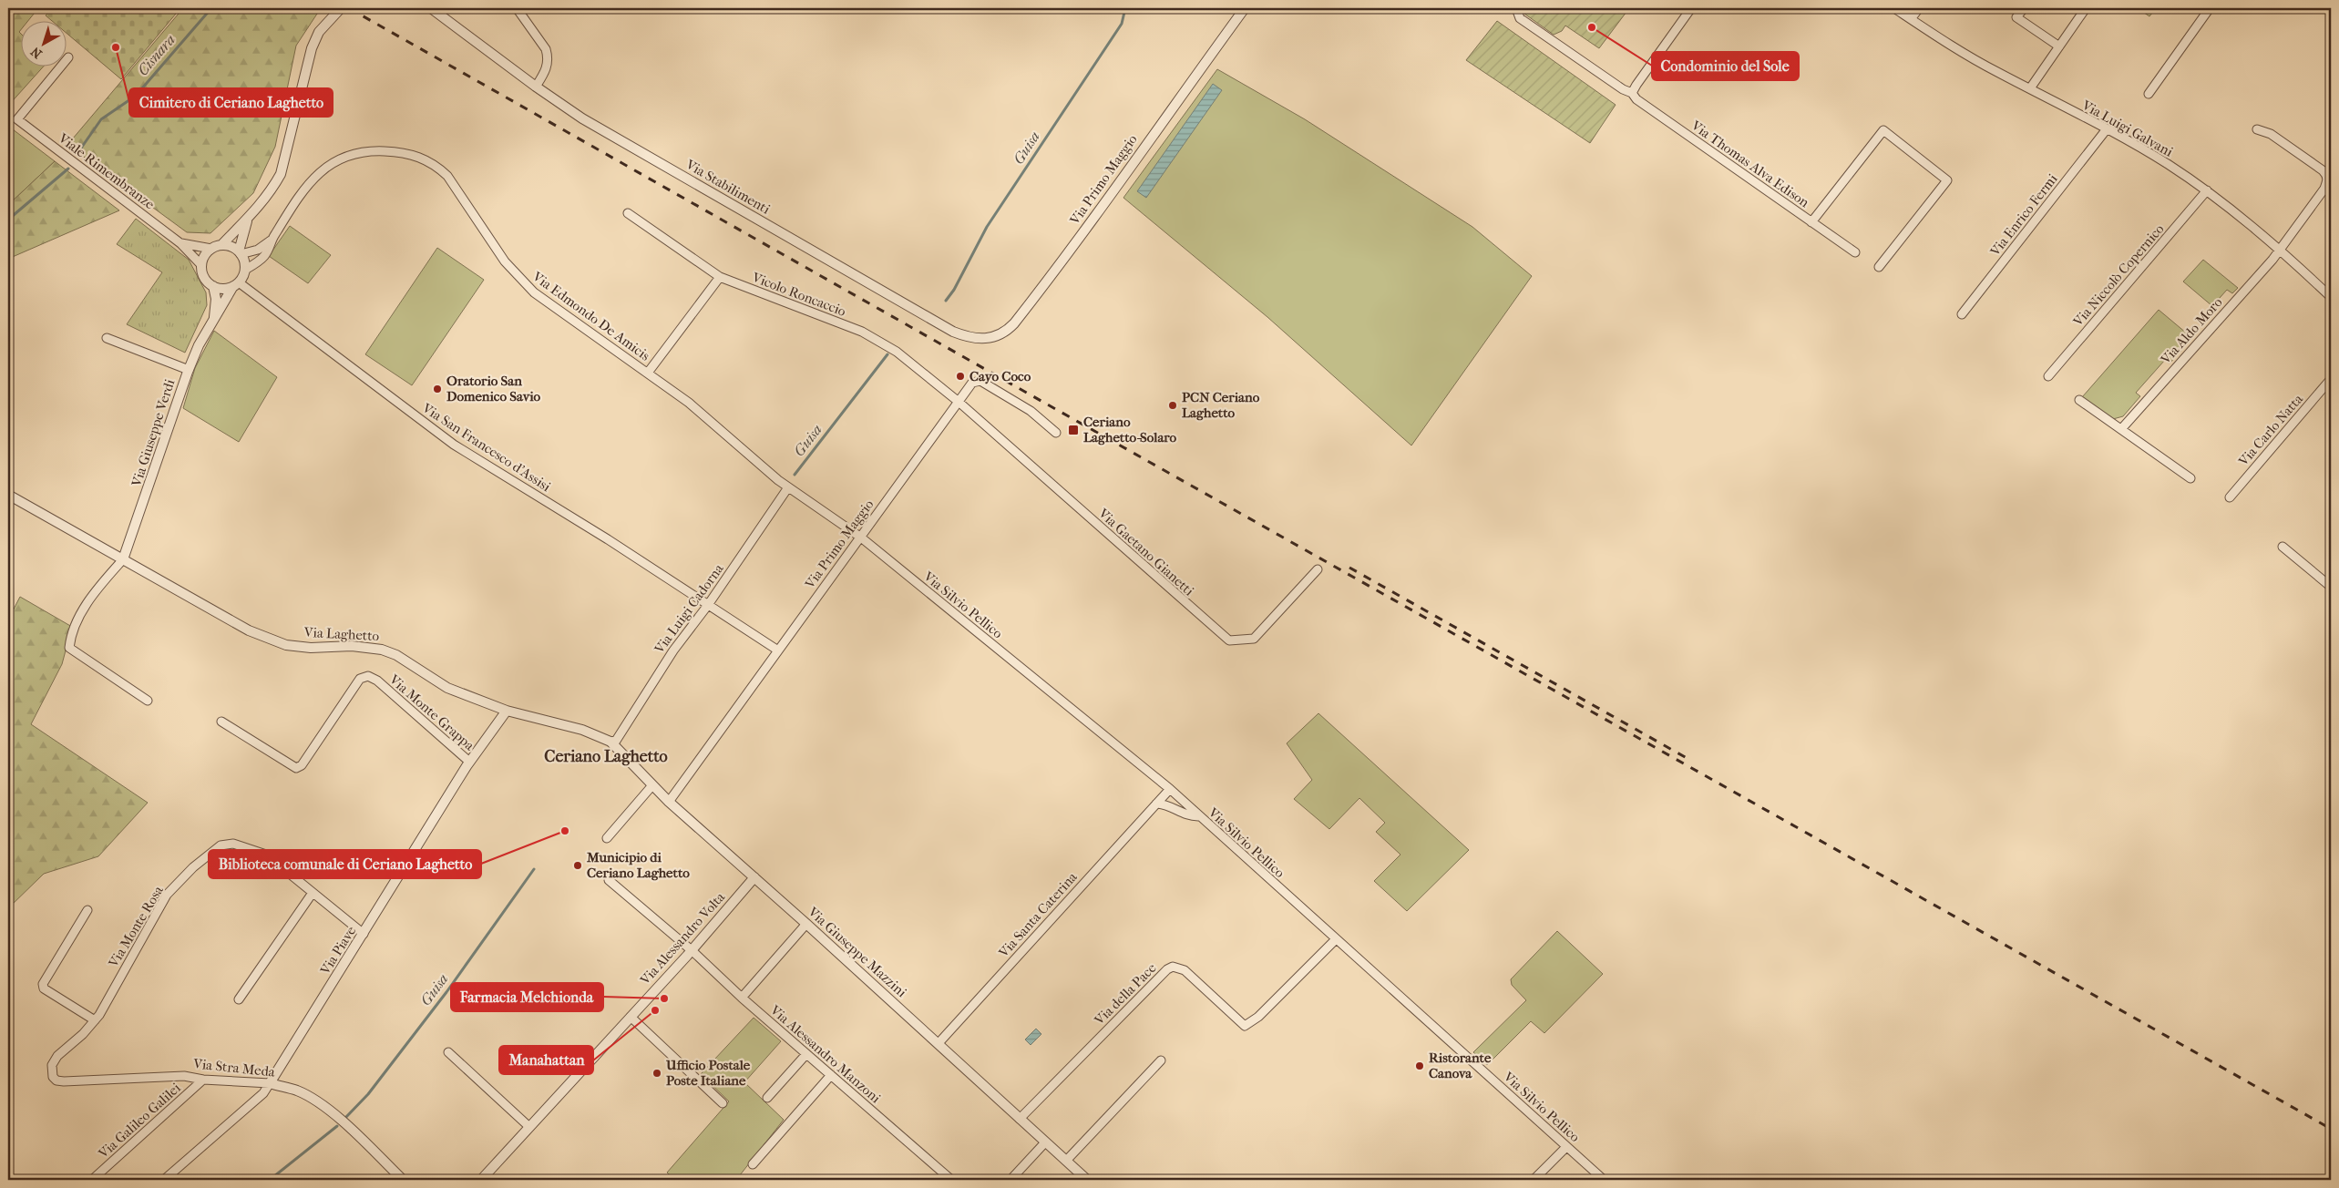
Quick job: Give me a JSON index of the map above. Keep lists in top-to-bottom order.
{
  "streets": {
    "street": [
      "Via Luigi Galvani",
      "Via Thomas Alva Edison",
      "Viale Rimembranze",
      "Via Primo Maggio",
      "Via Stabilimenti",
      "Via Enrico Fermi",
      "Via Niccolò Copernico",
      "Vicolo Roncaccio",
      "Via Edmondo De Amicis",
      "Via Aldo Moro",
      "Via Carlo Natta",
      "Via Giuseppe Verdi",
      "Via San Francesco d'Assisi",
      "Via Gaetano Gianetti",
      "Via Silvio Pellico",
      "Via Luigi Cadorna",
      "Via Laghetto",
      "Via Monte Grappa",
      "Via Santa Caterina",
      "Via Monte Rosa",
      "Via Alessandro Volta",
      "Via Piave",
      "Via Giuseppe Mazzini",
      "Via della Pace",
      "Via Alessandro Manzoni",
      "Via Stra Meda",
      "Via Galileo Galilei"
    ]
  },
  "crossings": [
    ["Via Luigi Galvani", "Via Enrico Fermi"],
    ["Via Luigi Galvani", "Via Niccolò Copernico"],
    ["Via Luigi Galvani", "Via Aldo Moro"],
    ["Viale Rimembranze", "Via Edmondo De Amicis"],
    ["Viale Rimembranze", "Via Giuseppe Verdi"],
    ["Viale Rimembranze", "Via San Francesco d'Assisi"],
    ["Via Primo Maggio", "Via Stabilimenti"],
    ["Via Primo Maggio", "Vicolo Roncaccio"],
    ["Via Primo Maggio", "Via Edmondo De Amicis"],
    ["Via Primo Maggio", "Via San Francesco d'Assisi"],
    ["Via Primo Maggio", "Via Gaetano Gianetti"],
    ["Via Primo Maggio", "Via Silvio Pellico"],
    ["Via Primo Maggio", "Via Giuseppe Mazzini"],
    ["Vicolo Roncaccio", "Via Gaetano Gianetti"],
    ["Via Edmondo De Amicis", "Via Giuseppe Verdi"],
    ["Via Edmondo De Amicis", "Via San Francesco d'Assisi"],
    ["Via Edmondo De Amicis", "Via Silvio Pellico"],
    ["Via Edmondo De Amicis", "Via Luigi Cadorna"],
    ["Via Giuseppe Verdi", "Via San Francesco d'Assisi"],
    ["Via Giuseppe Verdi", "Via Laghetto"],
    ["Via San Francesco d'Assisi", "Via Luigi Cadorna"],
    ["Via Silvio Pellico", "Via Santa Caterina"],
    ["Via Silvio Pellico", "Via della Pace"],
    ["Via Luigi Cadorna", "Via Laghetto"],
    ["Via Luigi Cadorna", "Via Giuseppe Mazzini"],
    ["Via Laghetto", "Via Piave"],
    ["Via Laghetto", "Via Giuseppe Mazzini"],
    ["Via Monte Grappa", "Via Piave"],
    ["Via Santa Caterina", "Via Giuseppe Mazzini"],
    ["Via Monte Rosa", "Via Piave"],
    ["Via Monte Rosa", "Via Stra Meda"],
    ["Via Alessandro Volta", "Via Giuseppe Mazzini"],
    ["Via Alessandro Volta", "Via Alessandro Manzoni"],
    ["Via Piave", "Via Stra Meda"],
    ["Via Giuseppe Mazzini", "Via della Pace"],
    ["Via Stra Meda", "Via Galileo Galilei"]
  ],
  "districts": ["Ceriano Laghetto"],
  "water": ["Cisnara", "Guisa"],
  "places": {
    "other": [
      "Condominio del Sole",
      "Cimitero di Ceriano Laghetto",
      "Cayo Coco",
      "Oratorio San Domenico Savio",
      "PCN Ceriano Laghetto",
      "Biblioteca comunale di Ceriano Laghetto",
      "Municipio di Ceriano Laghetto",
      "Farmacia Melchionda",
      "Manahattan",
      "Ristorante Canova",
      "Ufficio Postale Poste Italiane"
    ],
    "transit": ["Ceriano Laghetto-Solaro"]
  },
  "north": "bottom left"
}
